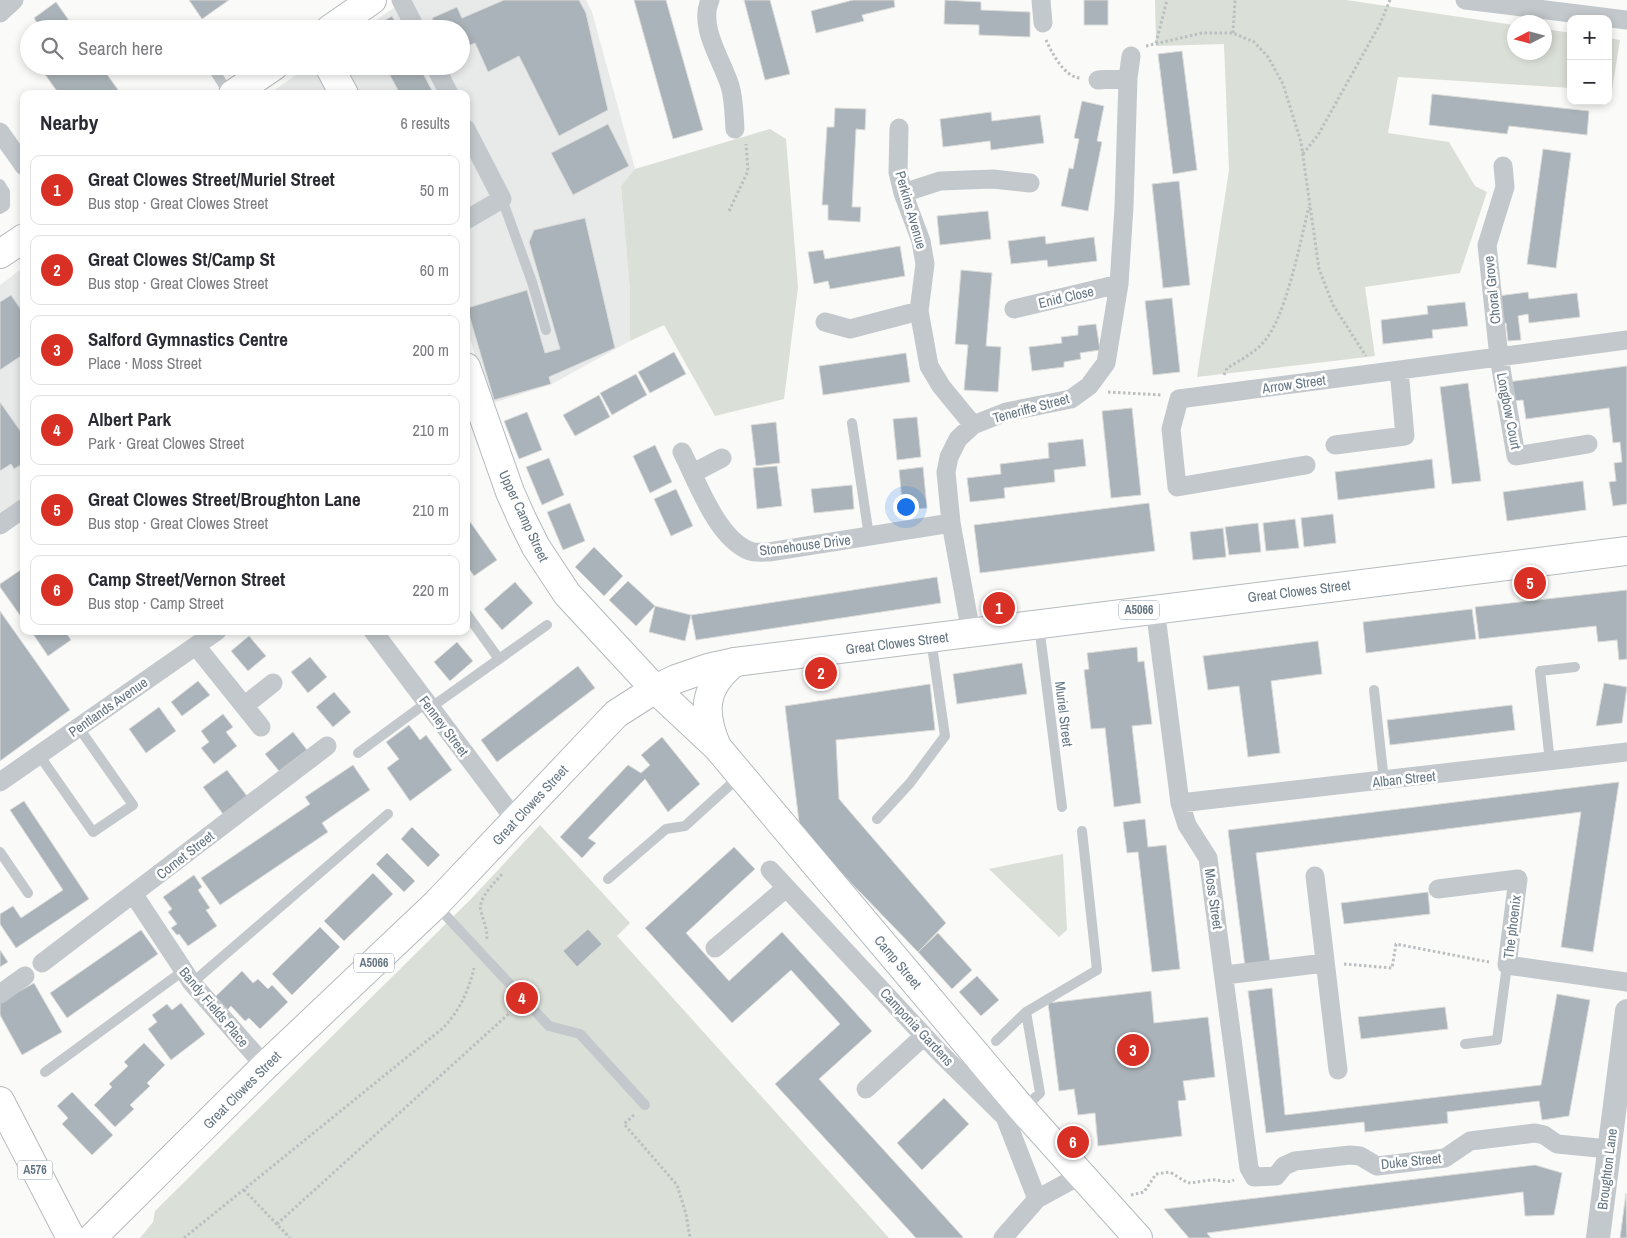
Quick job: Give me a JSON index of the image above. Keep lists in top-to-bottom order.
{
  "streets": {
    "main road": [
      "Upper Camp Street",
      "Great Clowes Street",
      "A5066",
      "Camp Street",
      "A576"
    ],
    "street": [
      "Perkins Avenue",
      "Choral Grove",
      "Enid Close",
      "Arrow Street",
      "Teneriffe Street",
      "Longbow Court",
      "Stonehouse Drive",
      "Pentlands Avenue",
      "Fenney Street",
      "Alban Street",
      "Cornet Street",
      "Moss Street",
      "The phoenix",
      "Bandy Fields Place",
      "Camponia Gardens",
      "Duke Street",
      "Broughton Lane"
    ],
    "lane": ["Muriel Street"]
  },
  "crossings": [
    ["Perkins Avenue", "Teneriffe Street"],
    ["Choral Grove", "Arrow Street"],
    ["Choral Grove", "Longbow Court"],
    ["Enid Close", "Teneriffe Street"],
    ["Arrow Street", "Longbow Court"],
    ["Teneriffe Street", "Stonehouse Drive"],
    ["Teneriffe Street", "Great Clowes Street"],
    ["Upper Camp Street", "Great Clowes Street"],
    ["Upper Camp Street", "Camp Street"],
    ["Great Clowes Street", "Muriel Street"],
    ["Great Clowes Street", "Fenney Street"],
    ["Great Clowes Street", "Moss Street"],
    ["Great Clowes Street", "Camp Street"],
    ["Great Clowes Street", "Bandy Fields Place"],
    ["Alban Street", "Moss Street"],
    ["Cornet Street", "Bandy Fields Place"],
    ["Moss Street", "Duke Street"],
    ["Duke Street", "Broughton Lane"]
  ],
  "north": "left",
  "page": {
    "map_buttons": ["+", "−"],
    "search": "Search here",
    "heading": ["Nearby", "6 results"],
    "list": [
      {
        "mark": "1",
        "name": "Great Clowes Street/Muriel Street",
        "note": "Bus stop · Great Clowes Street",
        "value": "50 m"
      },
      {
        "mark": "2",
        "name": "Great Clowes St/Camp St",
        "note": "Bus stop · Great Clowes Street",
        "value": "60 m"
      },
      {
        "mark": "3",
        "name": "Salford Gymnastics Centre",
        "note": "Place · Moss Street",
        "value": "200 m"
      },
      {
        "mark": "4",
        "name": "Albert Park",
        "note": "Park · Great Clowes Street",
        "value": "210 m"
      },
      {
        "mark": "5",
        "name": "Great Clowes Street/Broughton Lane",
        "note": "Bus stop · Great Clowes Street",
        "value": "210 m"
      },
      {
        "mark": "6",
        "name": "Camp Street/Vernon Street",
        "note": "Bus stop · Camp Street",
        "value": "220 m"
      }
    ],
    "pins": [
      "5",
      "1",
      "2",
      "4",
      "3",
      "6"
    ]
  }
}
